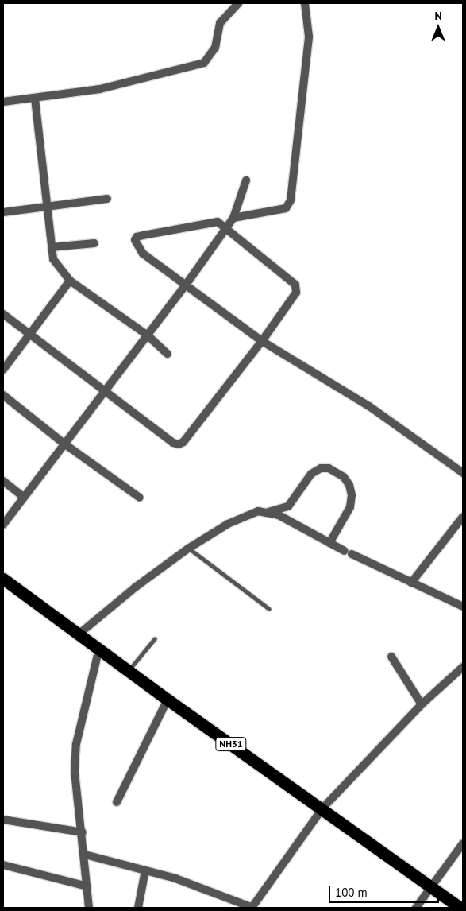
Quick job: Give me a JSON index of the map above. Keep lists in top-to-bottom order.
{
  "streets": {
    "highway": ["NH31"]
  },
  "scale_bar": "100 m",
  "north": "top"
}
